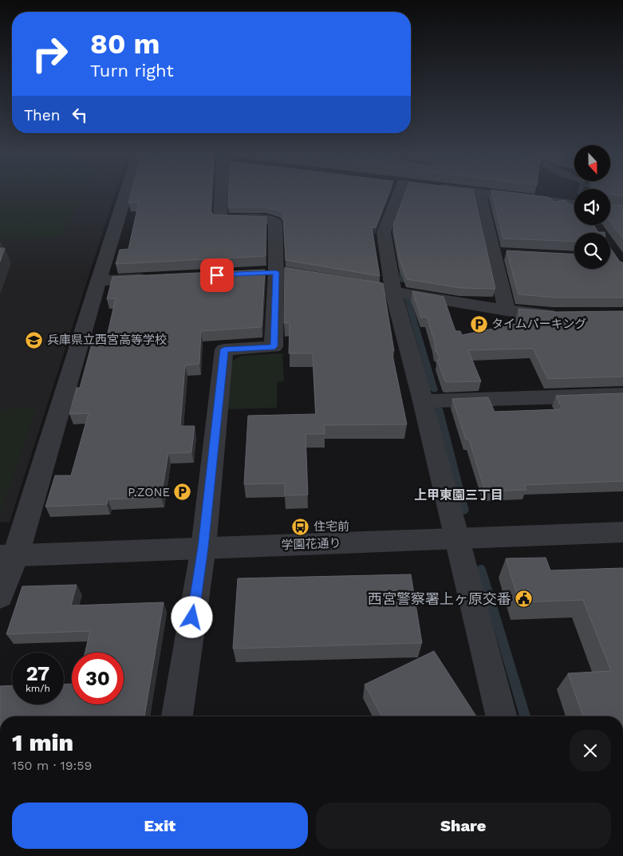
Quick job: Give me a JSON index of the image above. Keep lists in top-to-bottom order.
{
  "streets": {
    "street": ["学園花通り"]
  },
  "districts": ["上甲東園三丁目"],
  "places": {
    "parking": ["タイムパーキング", "P.ZONE"],
    "school or university": ["兵庫県立西宮高等学校"],
    "bus stop": ["住宅前"],
    "public building": ["西宮警察署上ヶ原交番"]
  },
  "north": "bottom",
  "page": {
    "turn": ["80 m", "Turn right"],
    "then": "Then",
    "speed": "27 km/h",
    "limit": "30",
    "heading": ["1 min", "150 m · 19:59"],
    "buttons": ["Exit", "Share"]
  }
}
